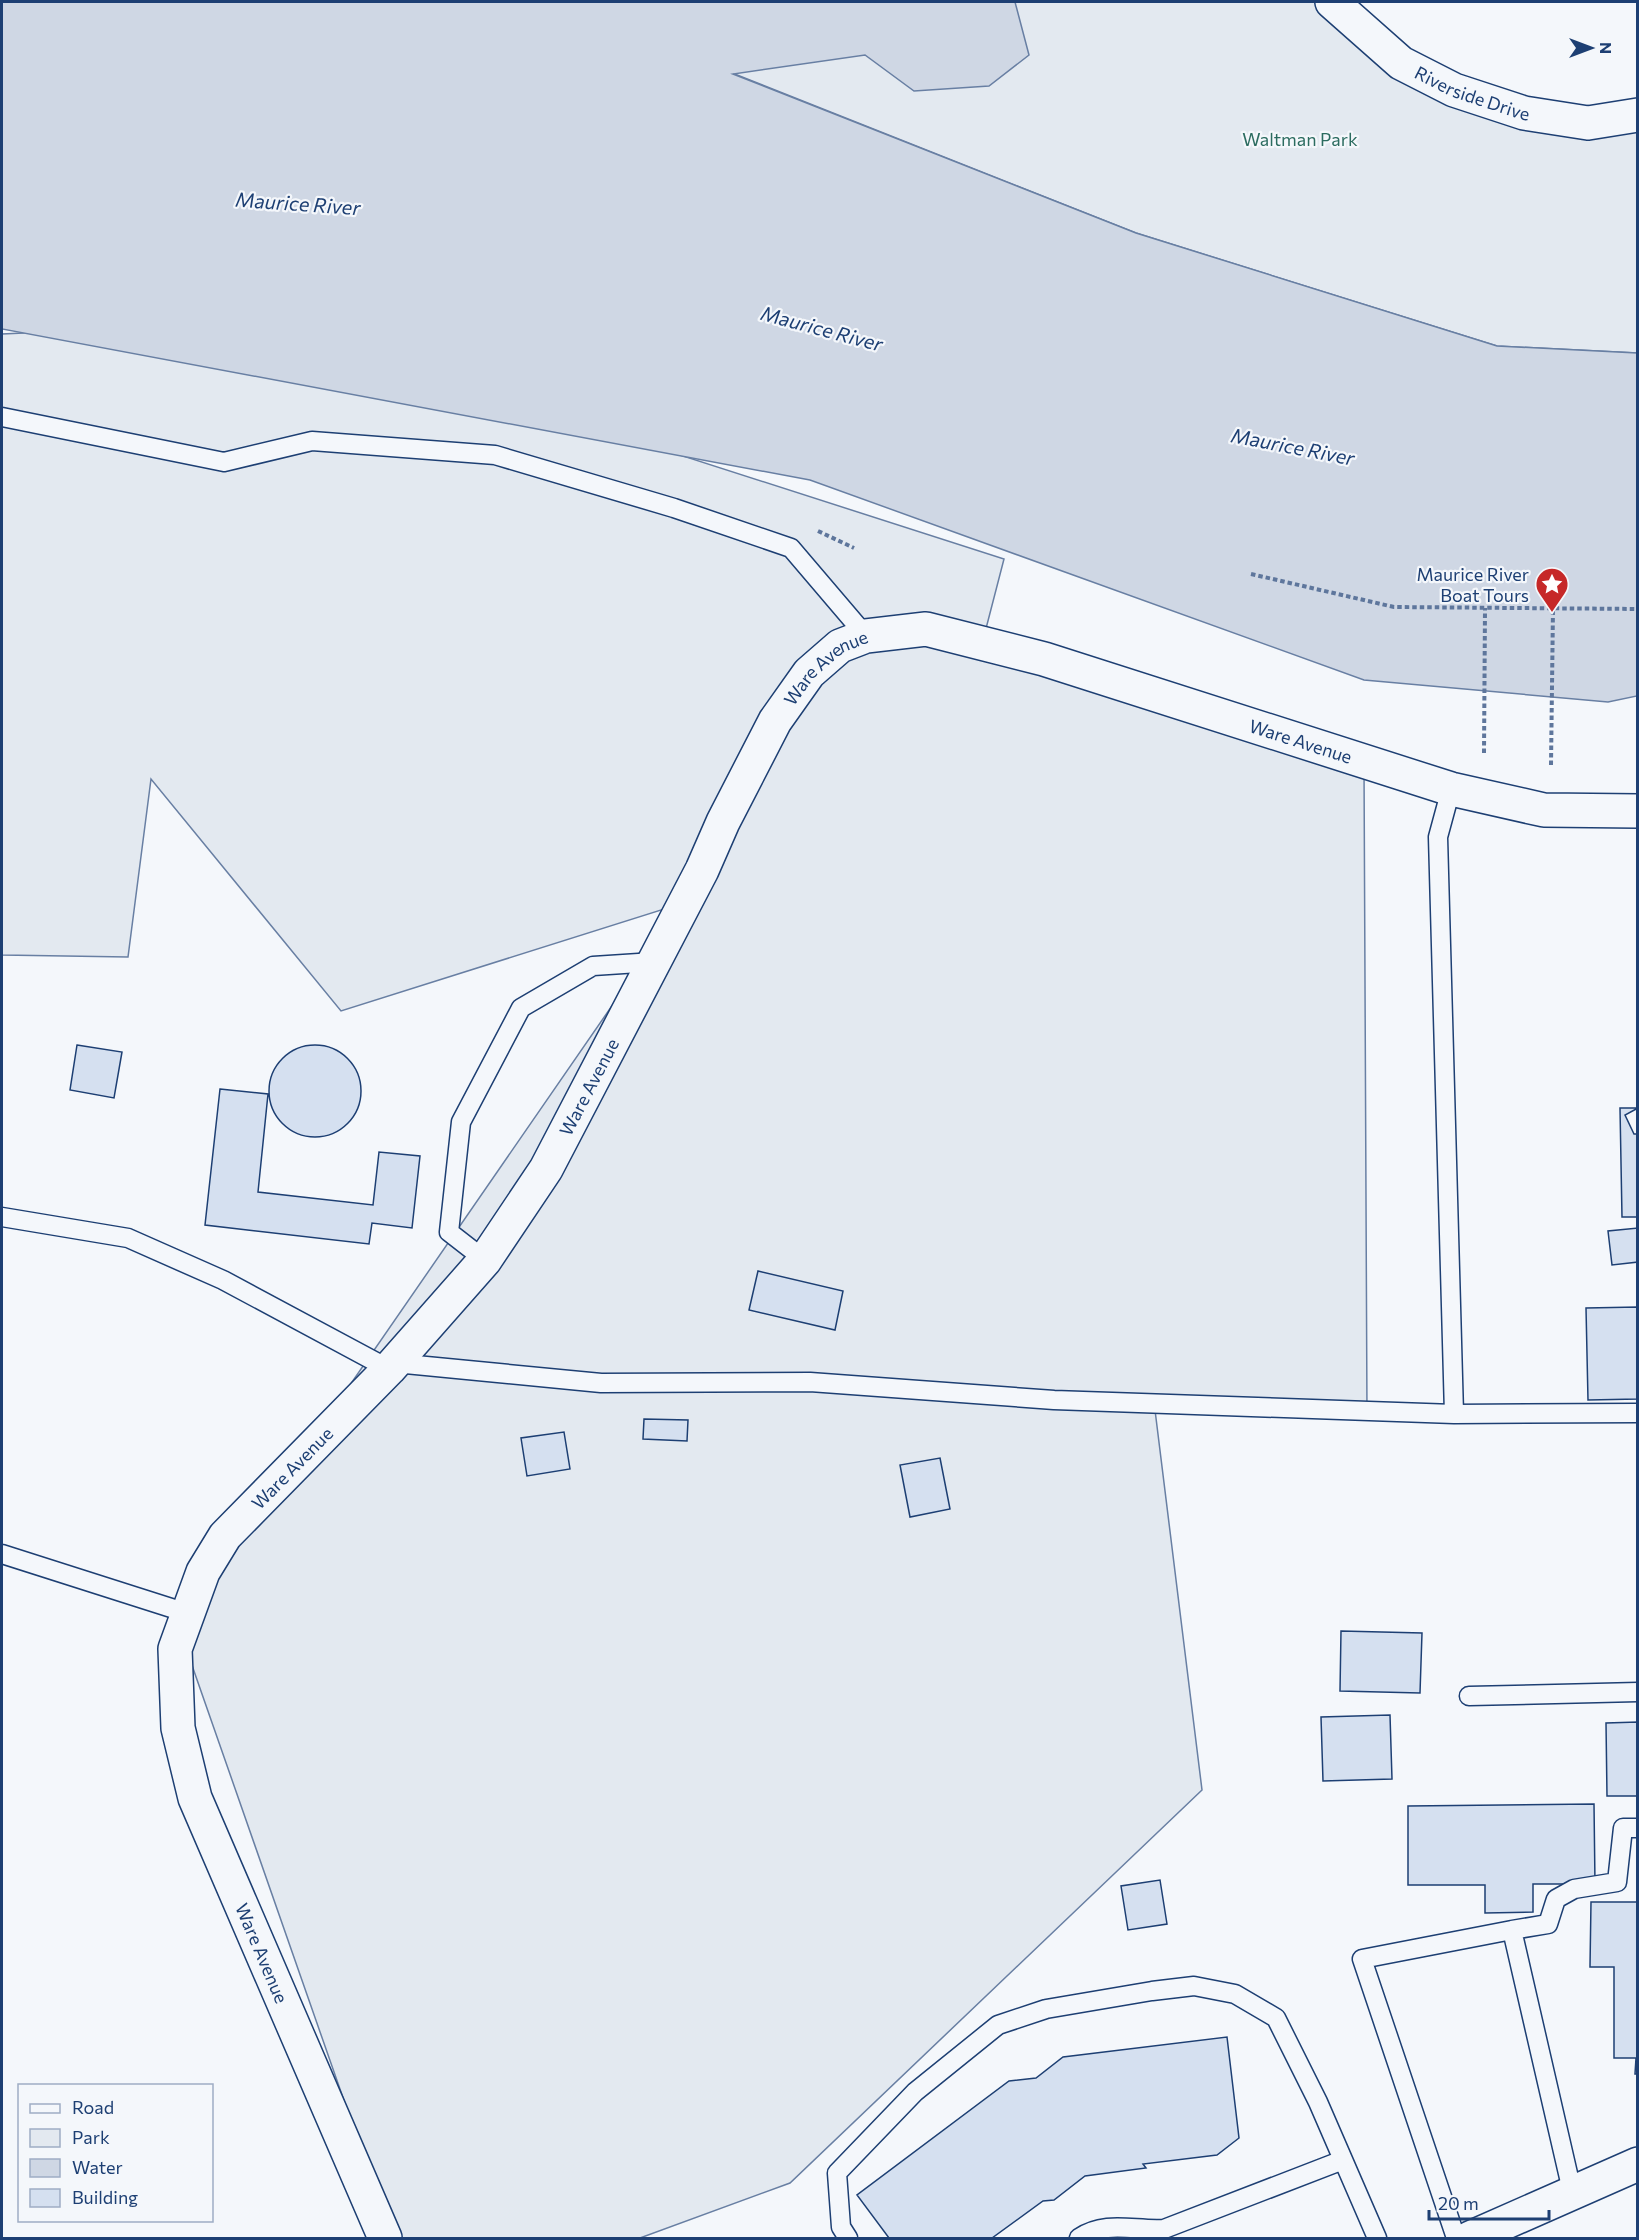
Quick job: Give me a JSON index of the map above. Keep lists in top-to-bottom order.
{
  "streets": {
    "street": ["Riverside Drive", "Ware Avenue"]
  },
  "water": ["Maurice River"],
  "parks": ["Waltman Park"],
  "places": {
    "place": ["Maurice River Boat Tours"]
  },
  "legend": [
    "Road",
    "Park",
    "Water",
    "Building"
  ],
  "scale_bar": "20 m",
  "north": "right"
}
